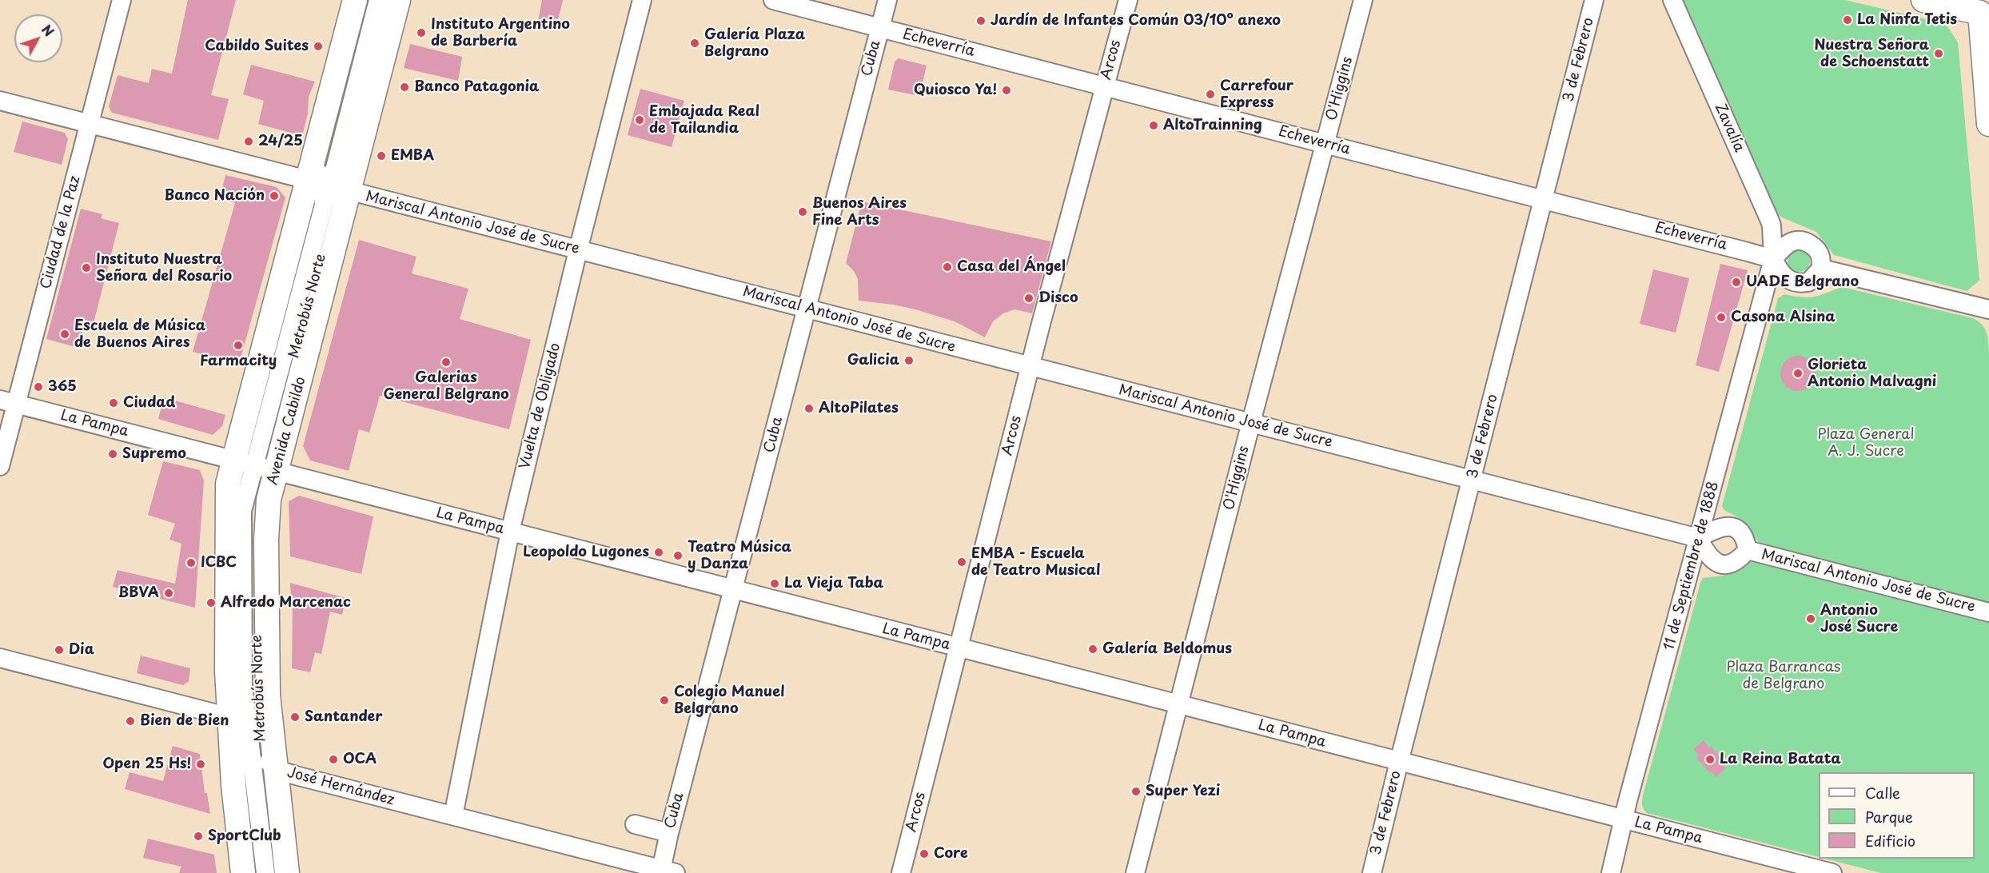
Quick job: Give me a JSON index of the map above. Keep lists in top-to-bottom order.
{
  "streets": {
    "main road": ["Avenida Cabildo"],
    "street": [
      "Echeverría",
      "Cuba",
      "Arcos",
      "3 de Febrero",
      "O'Higgins",
      "Zavalía",
      "Mariscal Antonio José de Sucre",
      "Ciudad de la Paz",
      "Metrobús Norte",
      "Vuelta de Obligado",
      "La Pampa",
      "11 de Septiembre de 1888",
      "José Hernández"
    ]
  },
  "crossings": [
    ["Echeverría", "Cuba"],
    ["Echeverría", "Arcos"],
    ["Echeverría", "3 de Febrero"],
    ["Echeverría", "O'Higgins"],
    ["Echeverría", "Zavalía"],
    ["Echeverría", "11 de Septiembre de 1888"],
    ["Cuba", "Mariscal Antonio José de Sucre"],
    ["Cuba", "La Pampa"],
    ["Cuba", "José Hernández"],
    ["Arcos", "Mariscal Antonio José de Sucre"],
    ["Arcos", "La Pampa"],
    ["3 de Febrero", "Mariscal Antonio José de Sucre"],
    ["3 de Febrero", "La Pampa"],
    ["O'Higgins", "Mariscal Antonio José de Sucre"],
    ["O'Higgins", "La Pampa"],
    ["Zavalía", "11 de Septiembre de 1888"],
    ["Mariscal Antonio José de Sucre", "Ciudad de la Paz"],
    ["Mariscal Antonio José de Sucre", "Vuelta de Obligado"],
    ["Mariscal Antonio José de Sucre", "Avenida Cabildo"],
    ["Mariscal Antonio José de Sucre", "11 de Septiembre de 1888"],
    ["Ciudad de la Paz", "La Pampa"],
    ["Metrobús Norte", "La Pampa"],
    ["Metrobús Norte", "Avenida Cabildo"],
    ["Metrobús Norte", "José Hernández"],
    ["Vuelta de Obligado", "La Pampa"],
    ["Vuelta de Obligado", "José Hernández"],
    ["La Pampa", "Avenida Cabildo"],
    ["La Pampa", "11 de Septiembre de 1888"],
    ["Avenida Cabildo", "José Hernández"]
  ],
  "parks": ["Plaza General A. J. Sucre", "Plaza Barrancas de Belgrano"],
  "places": [
    "La Ninfa Tetis",
    "Jardín de Infantes Común 03/10° anexo",
    "Instituto Argentino de Barbería",
    "Galería Plaza Belgrano",
    "Cabildo Suites",
    "Nuestra Señora de Schoenstatt",
    "Banco Patagonia",
    "Quiosco Ya!",
    "Carrefour Express",
    "Embajada Real de Tailandia",
    "AltoTrainning",
    "24/25",
    "EMBA",
    "Banco Nación",
    "Buenos Aires Fine Arts",
    "Casa del Ángel",
    "Instituto Nuestra Señora del Rosario",
    "UADE Belgrano",
    "Disco",
    "Casona Alsina",
    "Escuela de Música de Buenos Aires",
    "Farmacity",
    "Galicia",
    "Galerias General Belgrano",
    "Glorieta Antonio Malvagni",
    "365",
    "Ciudad",
    "AltoPilates",
    "Supremo",
    "Leopoldo Lugones",
    "Teatro Música y Danza",
    "EMBA - Escuela de Teatro Musical",
    "ICBC",
    "La Vieja Taba",
    "BBVA",
    "Alfredo Marcenac",
    "Antonio José Sucre",
    "Galería Beldomus",
    "Dia",
    "Colegio Manuel Belgrano",
    "Santander",
    "Bien de Bien",
    "OCA",
    "La Reina Batata",
    "Open 25 Hs!",
    "Super Yezi",
    "SportClub",
    "Core"
  ],
  "legend": ["Calle", "Parque", "Edificio"],
  "north": "top right"
}
